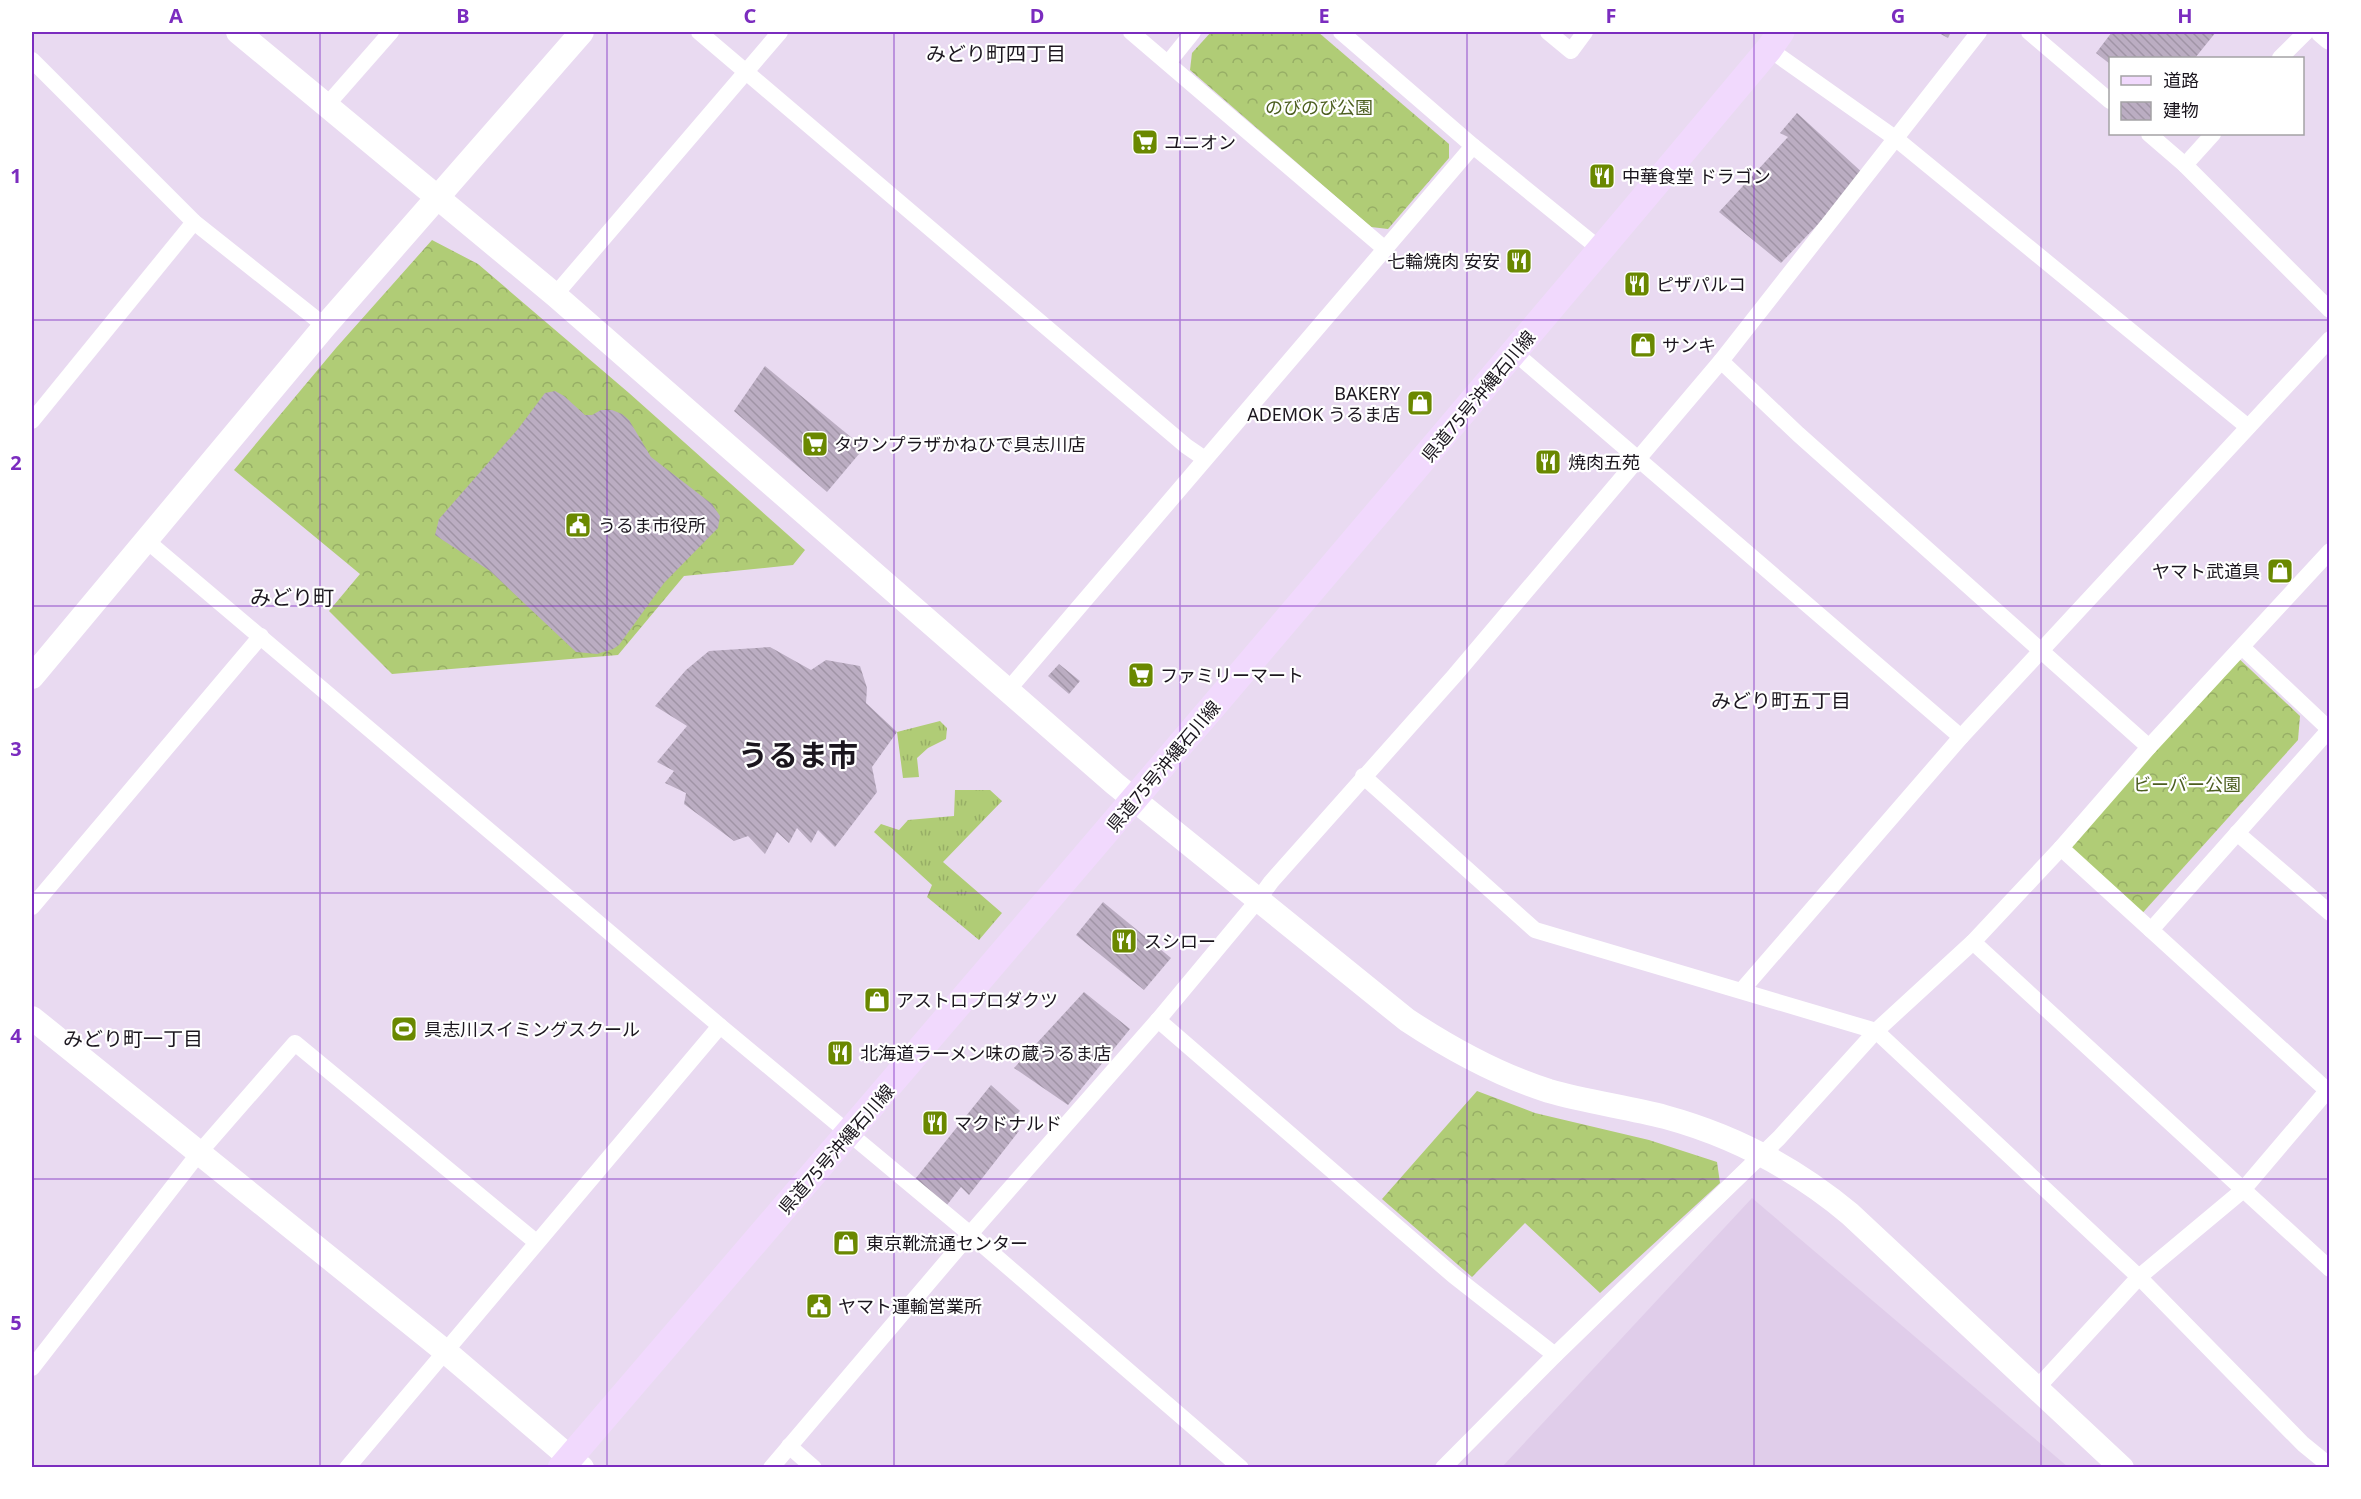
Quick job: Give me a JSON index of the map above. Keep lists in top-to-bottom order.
{
  "streets": {
    "main road": ["県道75号沖縄石川線"]
  },
  "districts": [
    "みどり町四丁目",
    "みどり町",
    "みどり町五丁目",
    "うるま市",
    "みどり町一丁目"
  ],
  "parks": ["のびのび公園", "ビーバー公園"],
  "places": {
    "supermarket": ["ユニオン", "タウンプラザかねひで具志川店", "ファミリーマート"],
    "restaurant": [
      "中華食堂 ドラゴン",
      "七輪焼肉 安安",
      "ピザパルコ",
      "焼肉五苑",
      "スシロー",
      "北海道ラーメン味の蔵うるま店",
      "マクドナルド"
    ],
    "shop": [
      "サンキ",
      "BAKERY ADEMOK うるま店",
      "ヤマト武道具",
      "アストロプロダクツ",
      "東京靴流通センター"
    ],
    "public building": ["うるま市役所", "ヤマト運輸営業所"],
    "sports": ["具志川スイミングスクール"]
  },
  "legend": ["道路", "建物"],
  "grid": {
    "columns": [
      "A",
      "B",
      "C",
      "D",
      "E",
      "F",
      "G",
      "H"
    ],
    "rows": [
      "1",
      "2",
      "3",
      "4",
      "5"
    ]
  }
}
